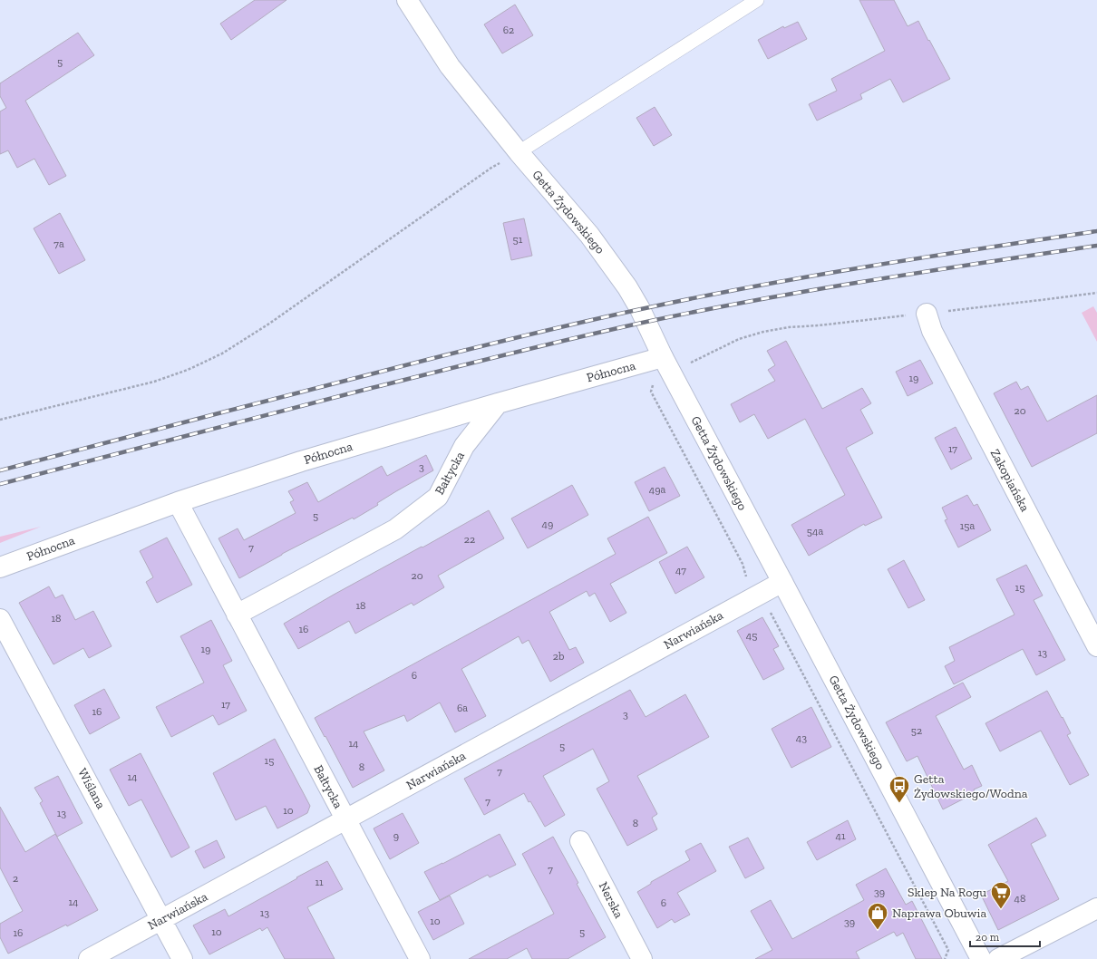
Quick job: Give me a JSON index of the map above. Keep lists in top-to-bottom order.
{
  "streets": {
    "street": [
      "Getta Żydowskiego",
      "Północna",
      "Bałtycka",
      "Zakopiańska",
      "Narwiańska",
      "Wiślana",
      "Nerska"
    ]
  },
  "crossings": [
    ["Getta Żydowskiego", "Północna"],
    ["Getta Żydowskiego", "Narwiańska"],
    ["Północna", "Bałtycka"],
    ["Bałtycka", "Narwiańska"],
    ["Narwiańska", "Wiślana"]
  ],
  "places": {
    "bus stop": ["Getta Żydowskiego/Wodna"],
    "supermarket": ["Sklep Na Rogu"],
    "shop": ["Naprawa Obuwia"]
  },
  "house_numbers": [
    "62",
    "5",
    "51",
    "7a",
    "19",
    "20",
    "17",
    "3",
    "49a",
    "5",
    "49",
    "15a",
    "54a",
    "22",
    "7",
    "47",
    "20",
    "15",
    "18",
    "18",
    "16",
    "45",
    "19",
    "13",
    "2b",
    "6",
    "17",
    "6a",
    "16",
    "3",
    "52",
    "43",
    "14",
    "5",
    "15",
    "8",
    "7",
    "14",
    "7",
    "10",
    "13",
    "8",
    "9",
    "41",
    "7",
    "2",
    "11",
    "39",
    "48",
    "14",
    "6",
    "13",
    "10",
    "39",
    "10",
    "5",
    "16"
  ],
  "scale_bar": "20 m"
}
